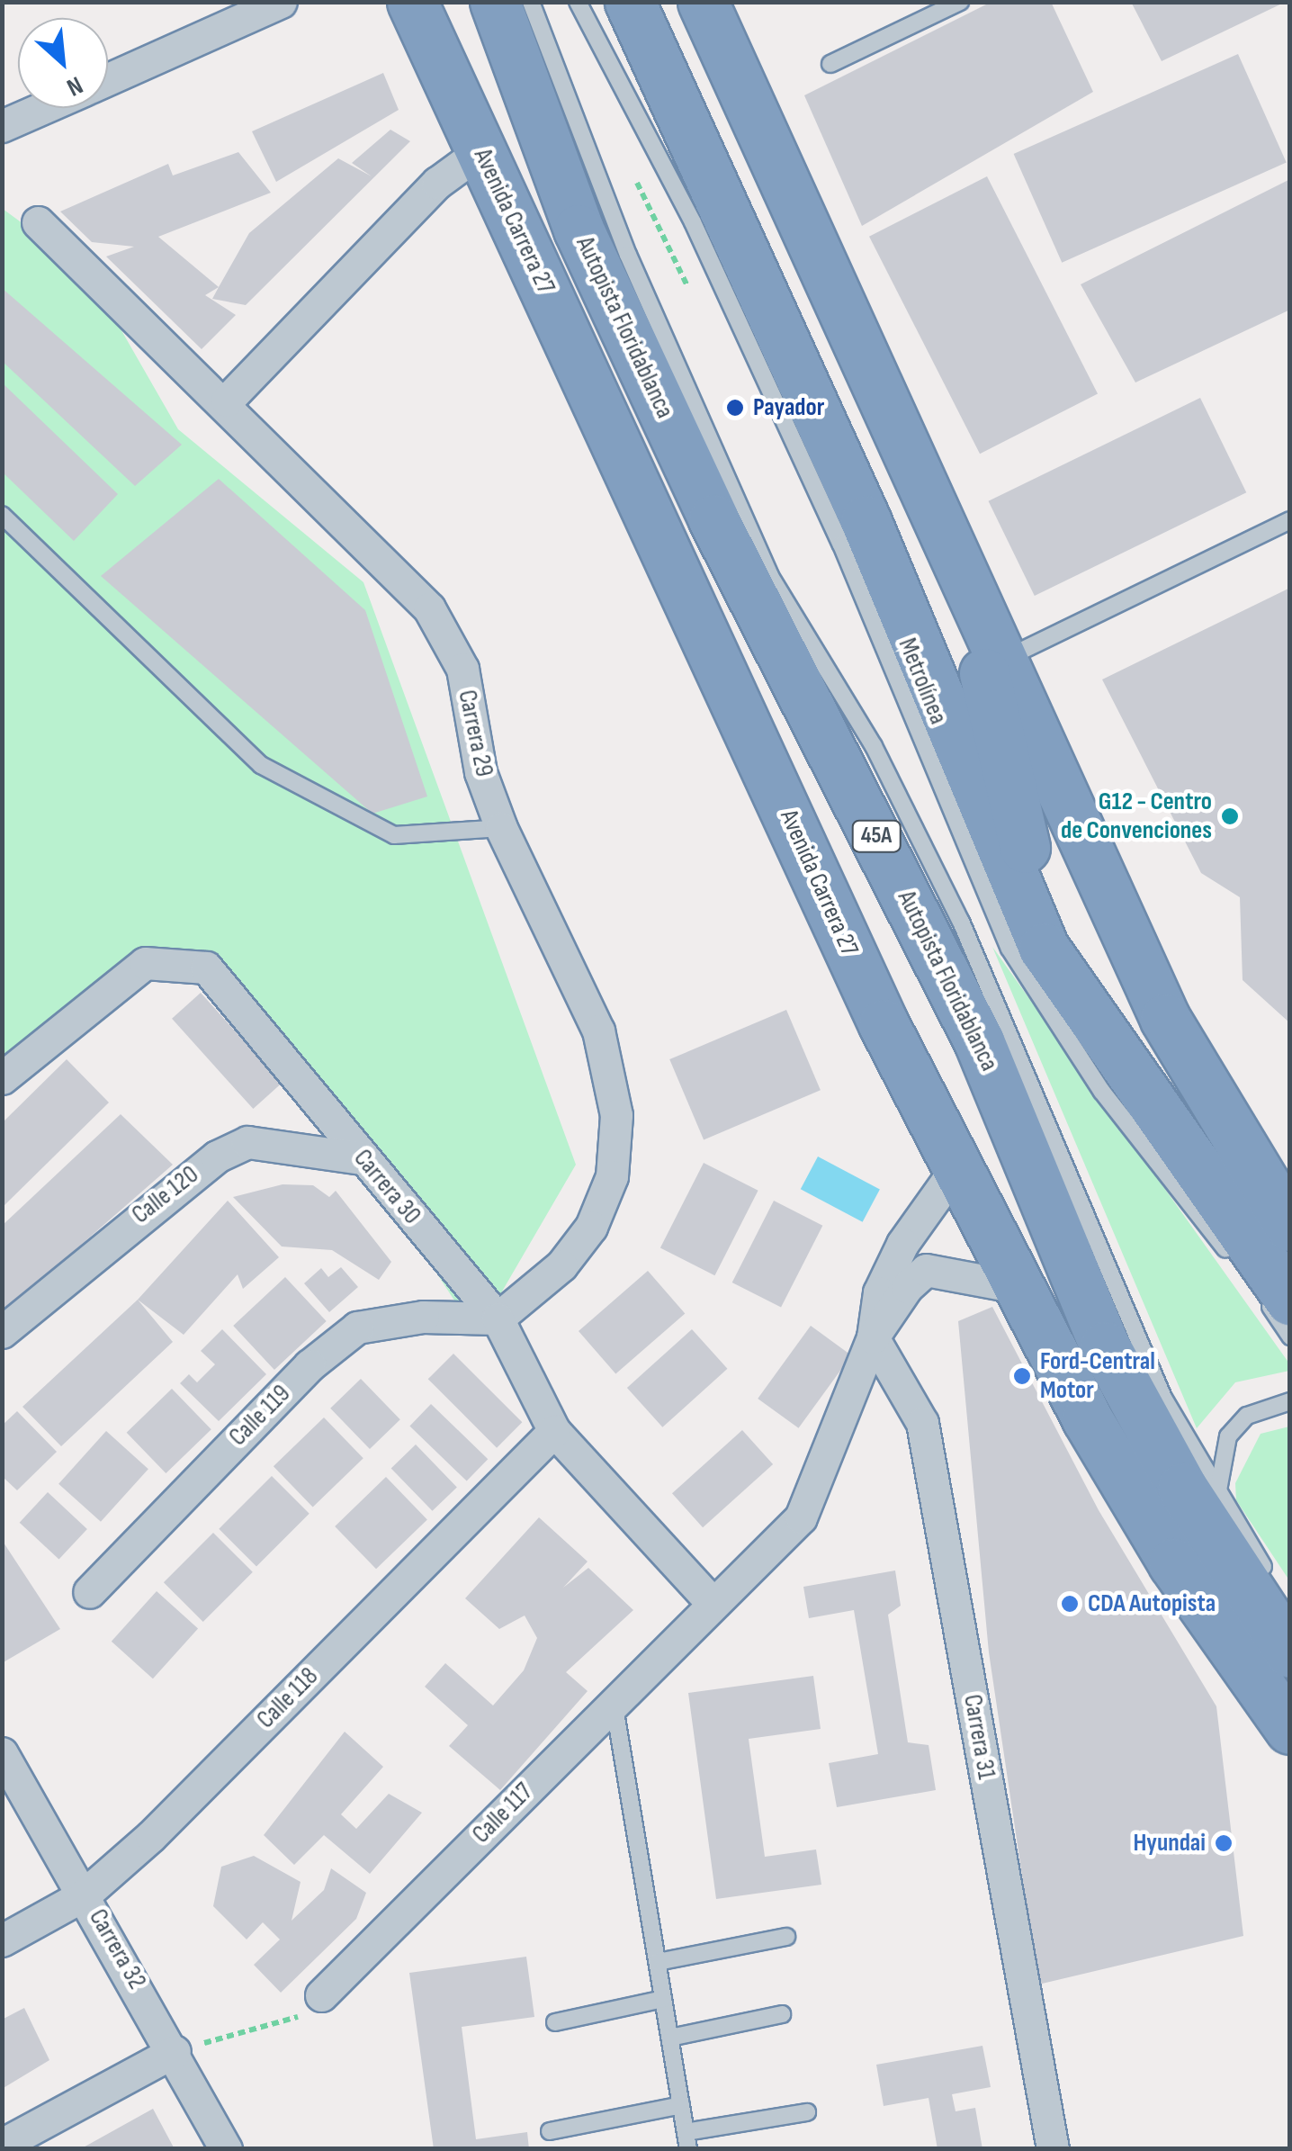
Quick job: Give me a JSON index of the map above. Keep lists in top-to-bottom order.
{
  "streets": {
    "highway": ["Avenida Carrera 27", "Autopista Floridablanca", "45A"],
    "street": [
      "Carrera 29",
      "Carrera 30",
      "Calle 120",
      "Calle 119",
      "Calle 118",
      "Carrera 31",
      "Calle 117",
      "Carrera 32"
    ],
    "lane": ["Metrolínea"]
  },
  "crossings": [
    ["Carrera 29", "Carrera 30"],
    ["Carrera 29", "Calle 119"],
    ["Carrera 30", "Calle 120"],
    ["Carrera 30", "Calle 119"],
    ["Carrera 30", "Calle 118"],
    ["Carrera 30", "Calle 117"],
    ["Calle 118", "Carrera 32"],
    ["Carrera 31", "Calle 117"]
  ],
  "places": [
    "Payador",
    "G12 - Centro de Convenciones",
    "Ford-Central Motor",
    "CDA Autopista",
    "Hyundai"
  ],
  "north": "bottom right"
}
